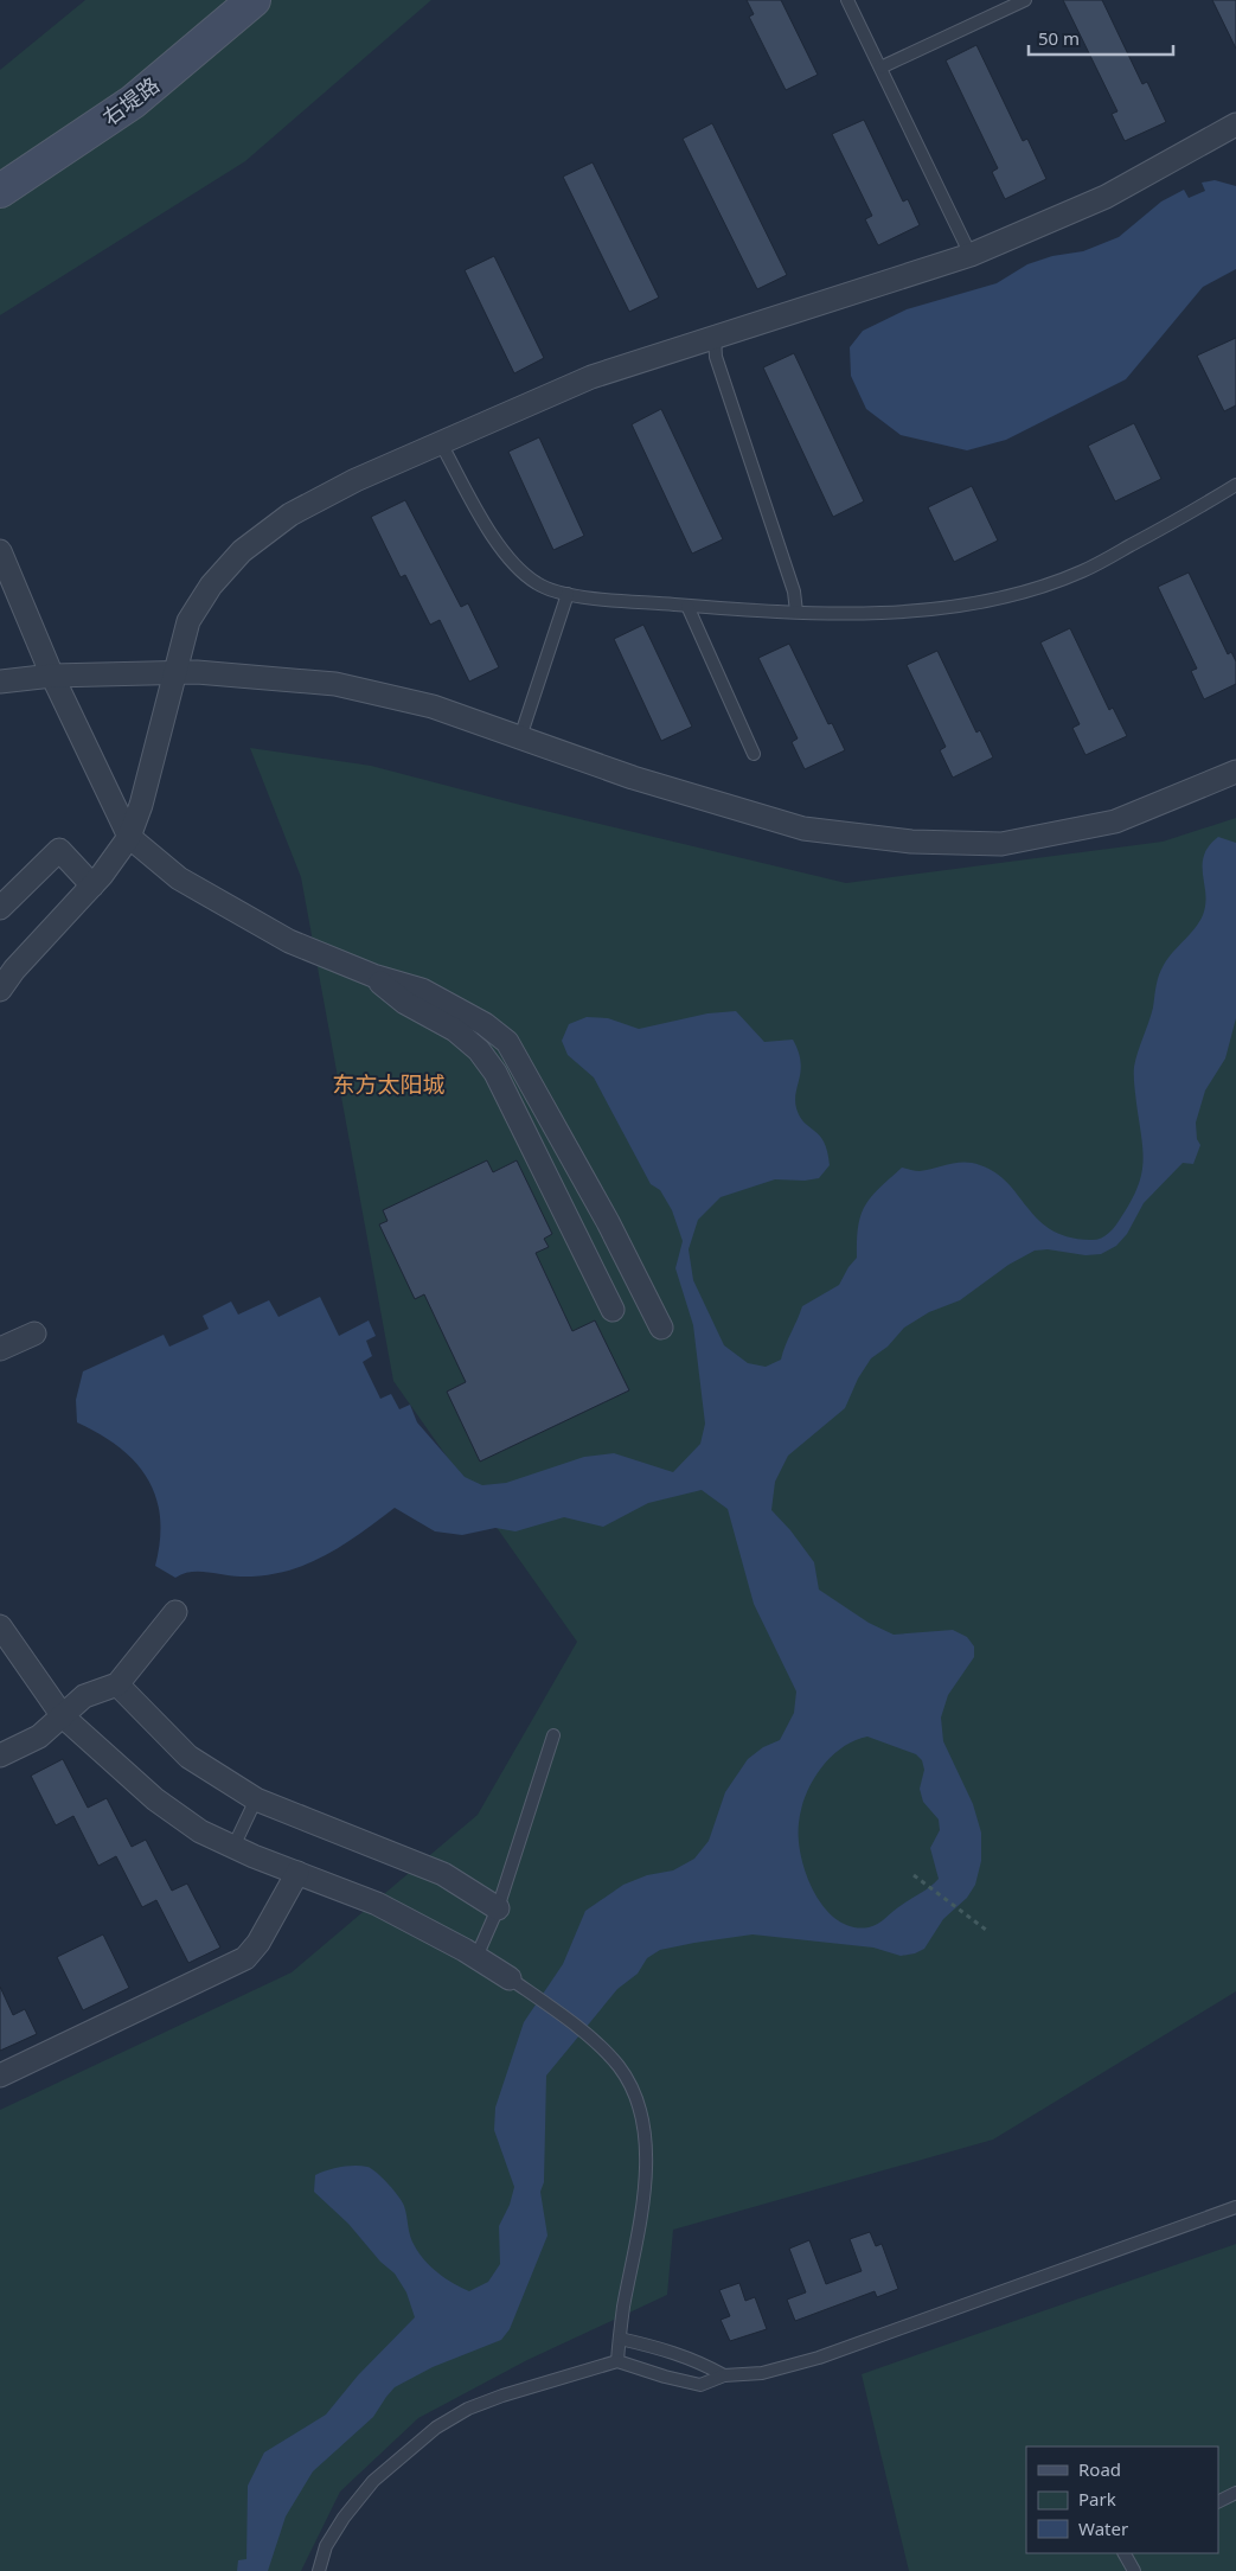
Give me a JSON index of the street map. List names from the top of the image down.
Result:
{
  "streets": {
    "main road": ["右堤路"]
  },
  "districts": ["东方太阳城"],
  "legend": ["Road", "Park", "Water"],
  "scale_bar": "50 m"
}
